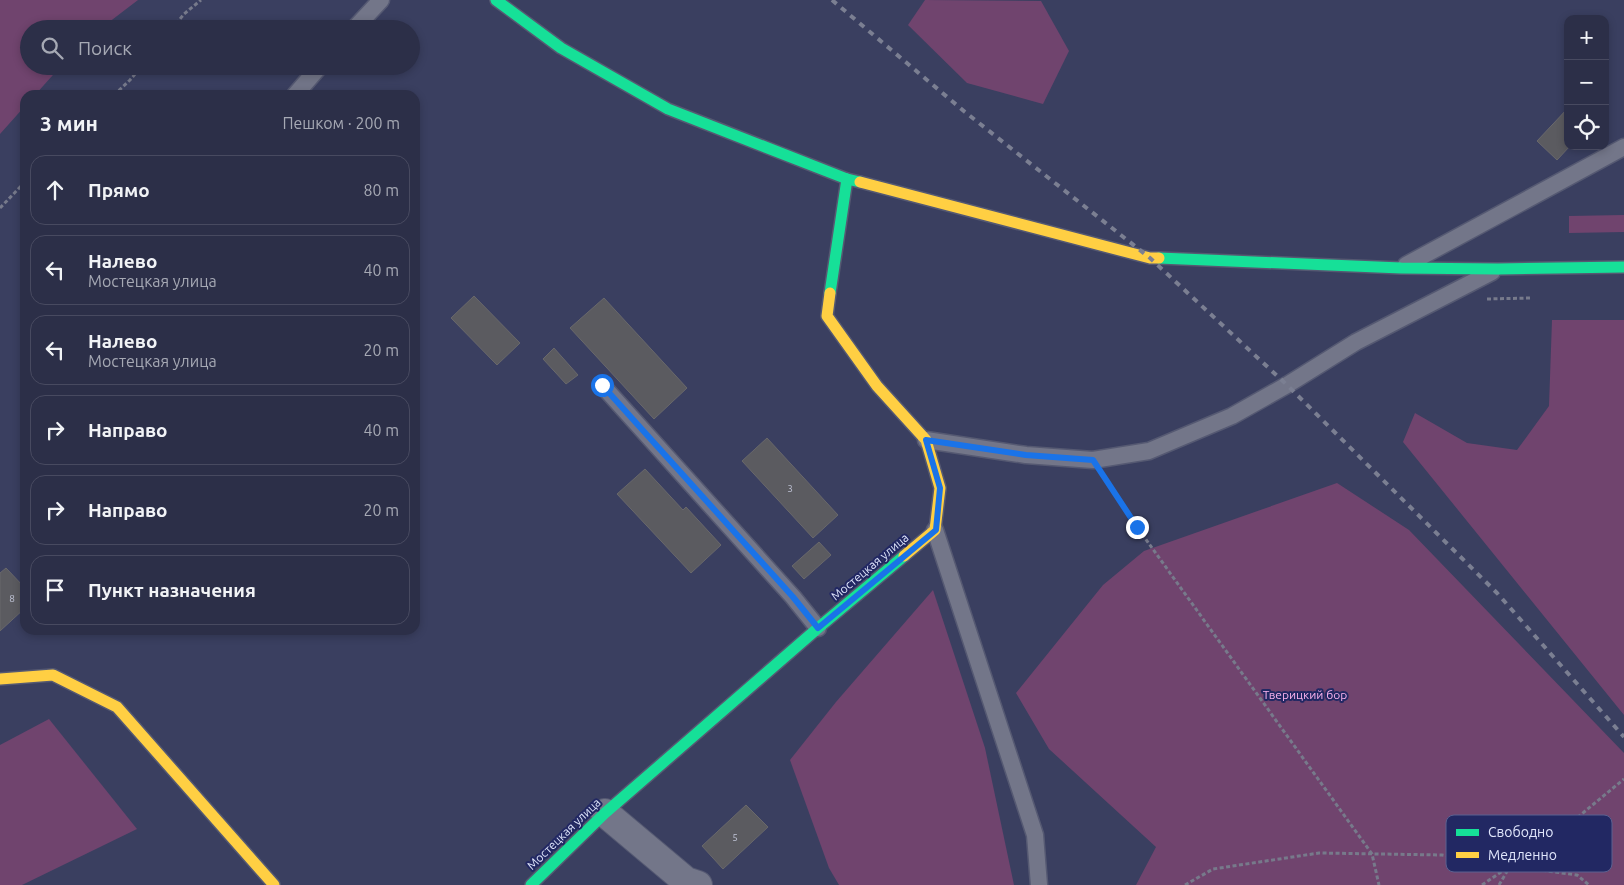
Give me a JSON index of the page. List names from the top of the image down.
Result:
{
  "streets": {
    "street": ["Мостецкая улица"]
  },
  "parks": ["Тверицкий бор"],
  "house_numbers": ["3", "8", "5"],
  "legend": ["Свободно", "Медленно"],
  "page": {
    "map_buttons": ["+", "−"],
    "search": "Поиск",
    "heading": ["3 мин", "Пешком · 200 m"],
    "list": [
      ["Прямо", "80 m"],
      ["Налево", "Мостецкая улица", "40 m"],
      ["Налево", "Мостецкая улица", "20 m"],
      ["Направо", "40 m"],
      ["Направо", "20 m"],
      "Пункт назначения"
    ]
  }
}
